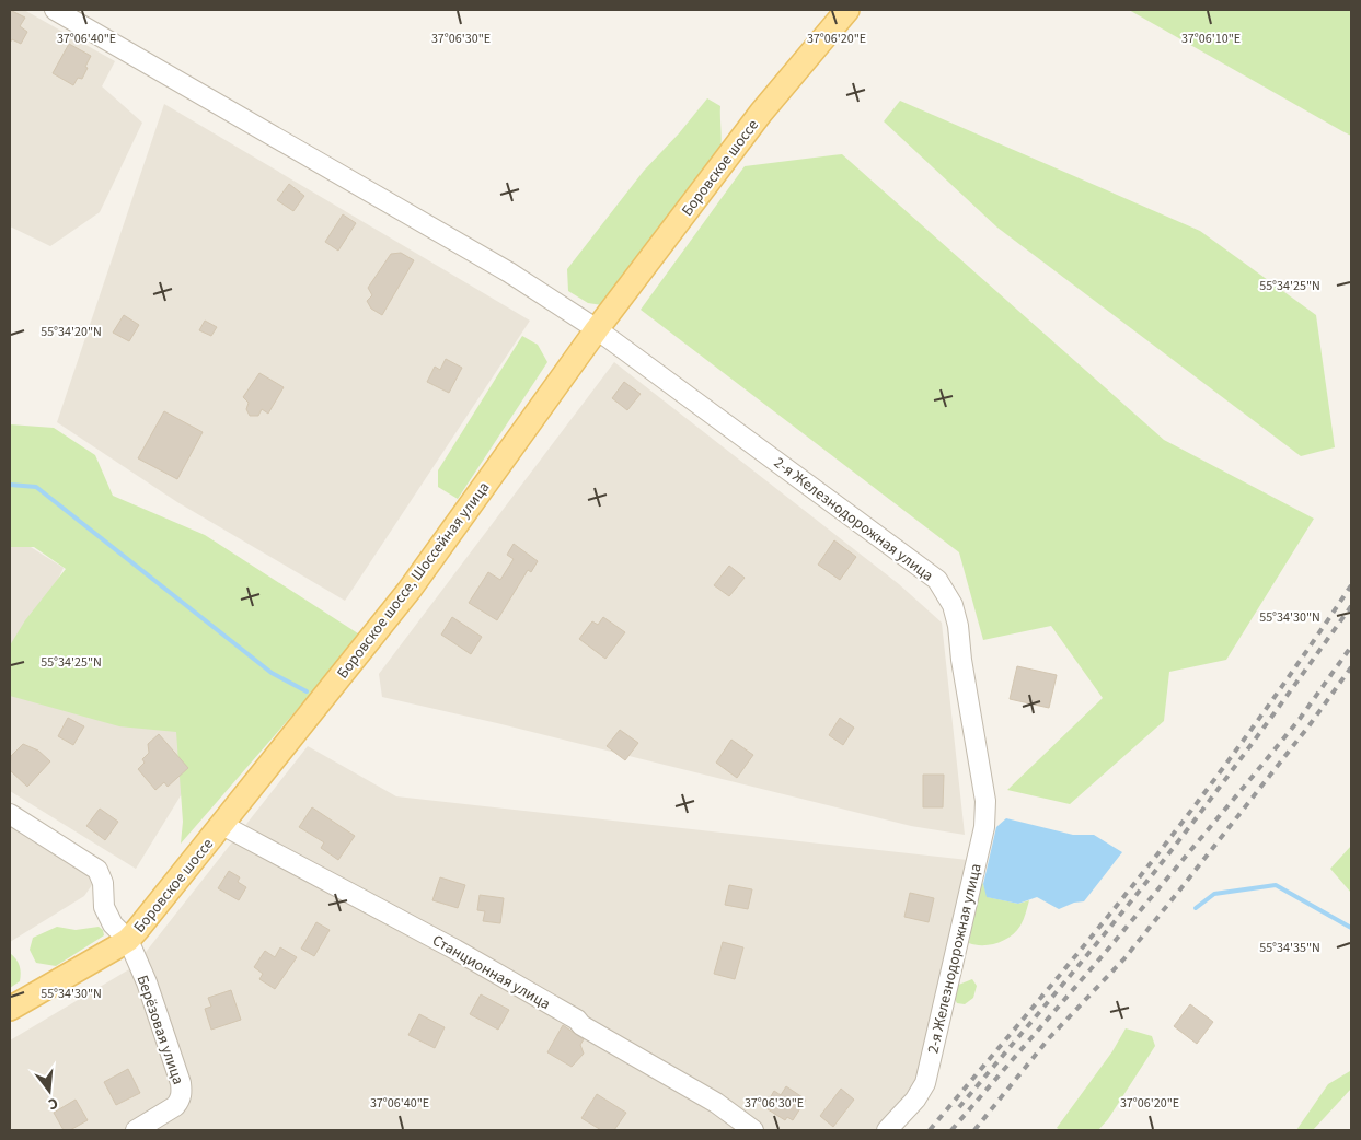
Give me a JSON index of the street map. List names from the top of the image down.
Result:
{
  "streets": {
    "main road": ["Боровское шоссе", "Боровское шоссе, Шоссейная улица"],
    "street": ["2-я Железнодорожная улица", "Станционная улица", "Берёзовая улица"]
  },
  "crossings": [
    ["Боровское шоссе", "2-я Железнодорожная улица"],
    ["Боровское шоссе", "Боровское шоссе, Шоссейная улица"],
    ["Боровское шоссе", "Станционная улица"],
    ["Боровское шоссе", "Берёзовая улица"],
    ["2-я Железнодорожная улица", "Боровское шоссе, Шоссейная улица"],
    ["Боровское шоссе, Шоссейная улица", "Станционная улица"]
  ],
  "north": "bottom",
  "coordinates": [
    "37°06'40\"E",
    "37°06'30\"E",
    "37°06'20\"E",
    "37°06'10\"E",
    "55°34'25\"N",
    "55°34'20\"N",
    "55°34'30\"N",
    "55°34'35\"N"
  ]
}
